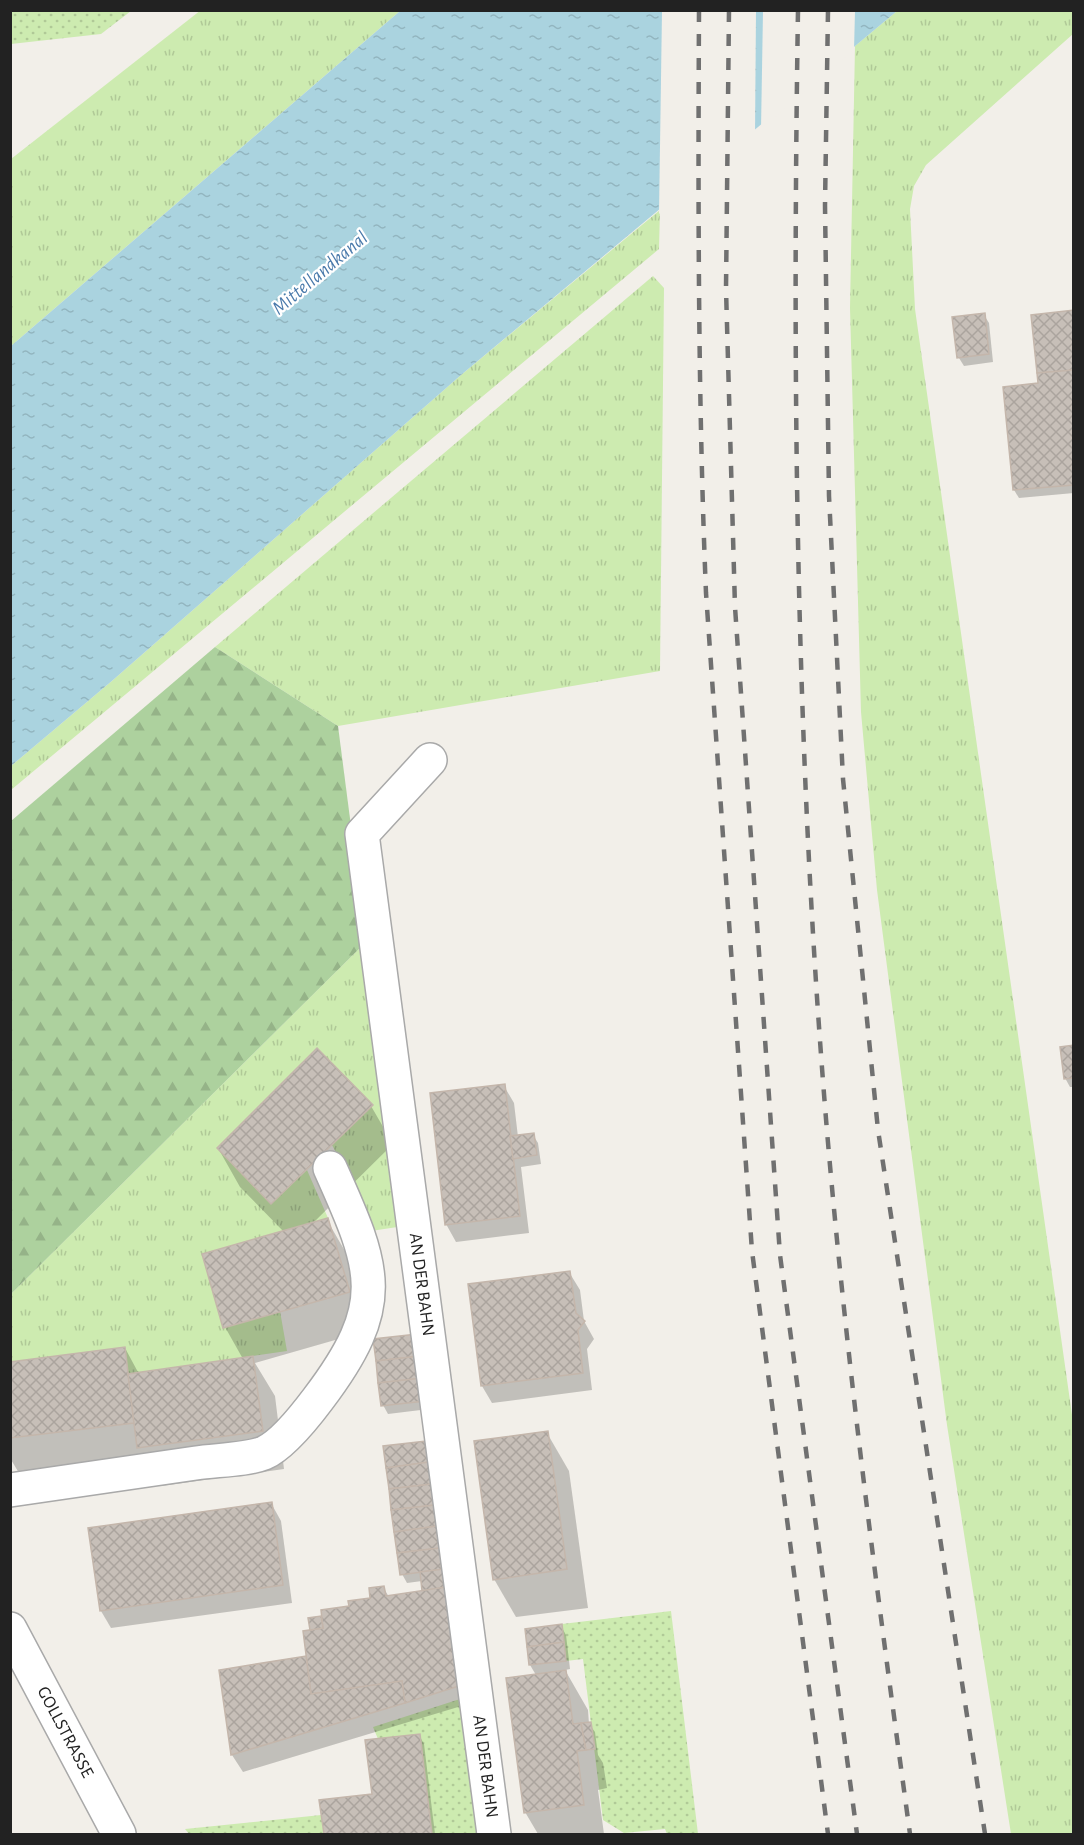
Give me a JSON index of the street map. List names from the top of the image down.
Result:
{
  "streets": {
    "street": ["AN DER BAHN", "GOLLSTRASSE"]
  },
  "water": ["Mittellandkanal"]
}
